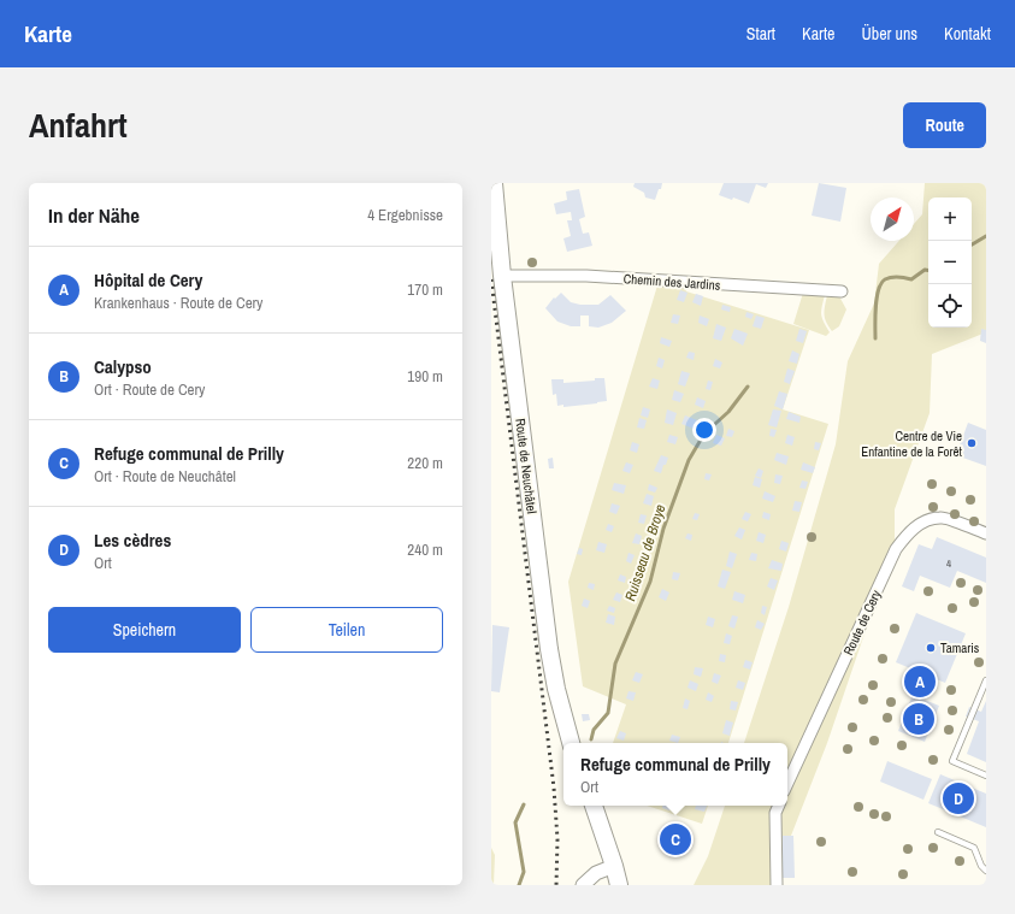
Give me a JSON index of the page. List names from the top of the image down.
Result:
{
  "streets": {
    "main road": ["Route de Neuchâtel"],
    "street": ["Chemin des Jardins", "Route de Cery"]
  },
  "crossings": [
    ["Chemin des Jardins", "Route de Neuchâtel"]
  ],
  "water": ["Ruisseau de Broye"],
  "places": ["Centre de Vie Enfantine de la Forêt", "Tamaris"],
  "house_numbers": ["4"],
  "north": "top right",
  "page": {
    "header": "Karte",
    "nav": [
      "Start",
      "Karte",
      "Über uns",
      "Kontakt"
    ],
    "title": "Anfahrt",
    "buttons": [
      "Route",
      ["Speichern", "Teilen"]
    ],
    "heading": ["In der Nähe", "4 Ergebnisse"],
    "map_buttons": ["+", "−"],
    "list": [
      {
        "mark": "A",
        "name": "Hôpital de Cery",
        "note": "Krankenhaus · Route de Cery",
        "value": "170 m"
      },
      {
        "mark": "B",
        "name": "Calypso",
        "note": "Ort · Route de Cery",
        "value": "190 m"
      },
      {
        "mark": "C",
        "name": "Refuge communal de Prilly",
        "note": "Ort · Route de Neuchâtel",
        "value": "220 m"
      },
      {
        "mark": "D",
        "name": "Les cèdres",
        "note": "Ort",
        "value": "240 m"
      }
    ],
    "pins": [
      "A",
      "B",
      "D",
      "C"
    ],
    "popup": ["Refuge communal de Prilly", "Ort"]
  }
}
